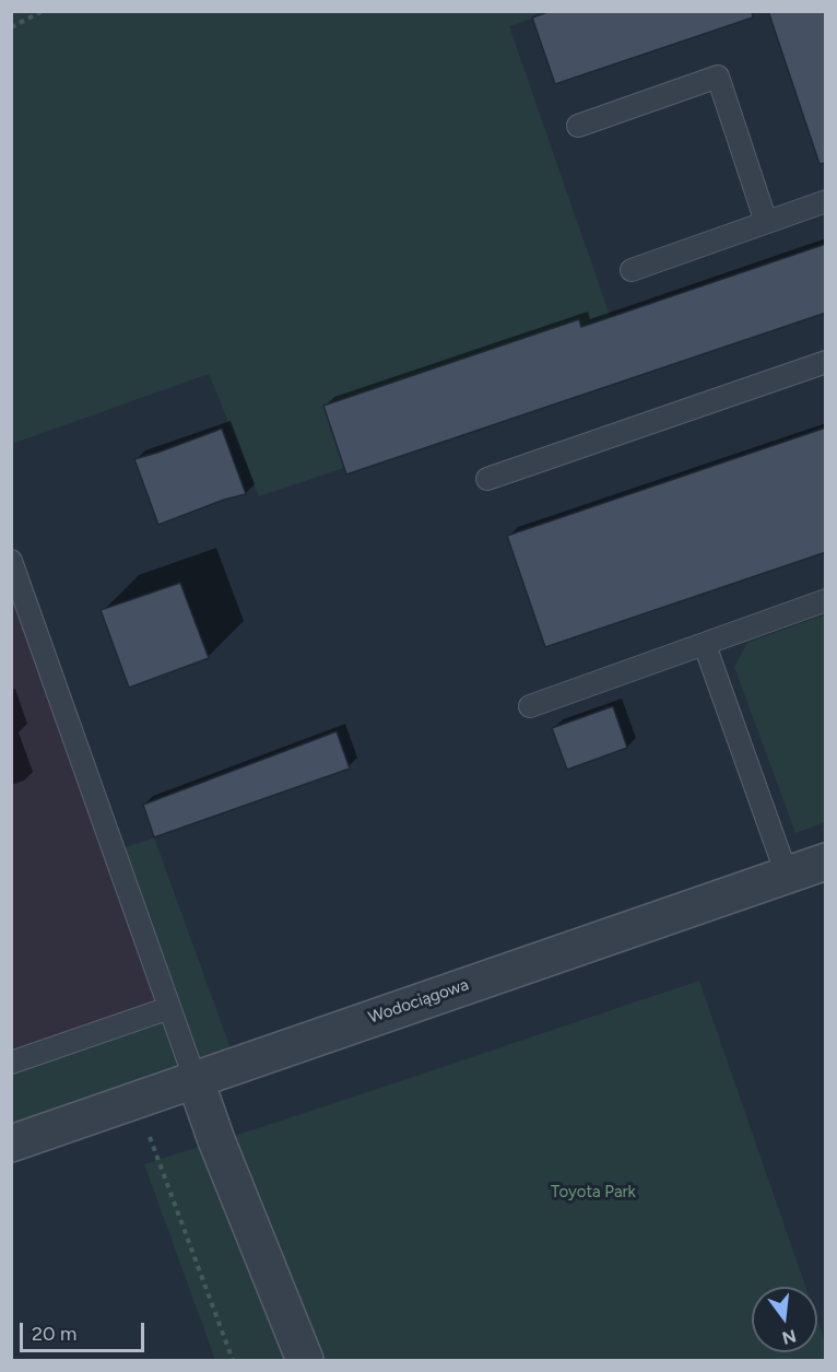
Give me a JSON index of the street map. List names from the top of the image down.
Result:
{
  "streets": {
    "street": ["Wodociągowa"]
  },
  "parks": ["Toyota Park"],
  "scale_bar": "20 m",
  "north": "bottom"
}
